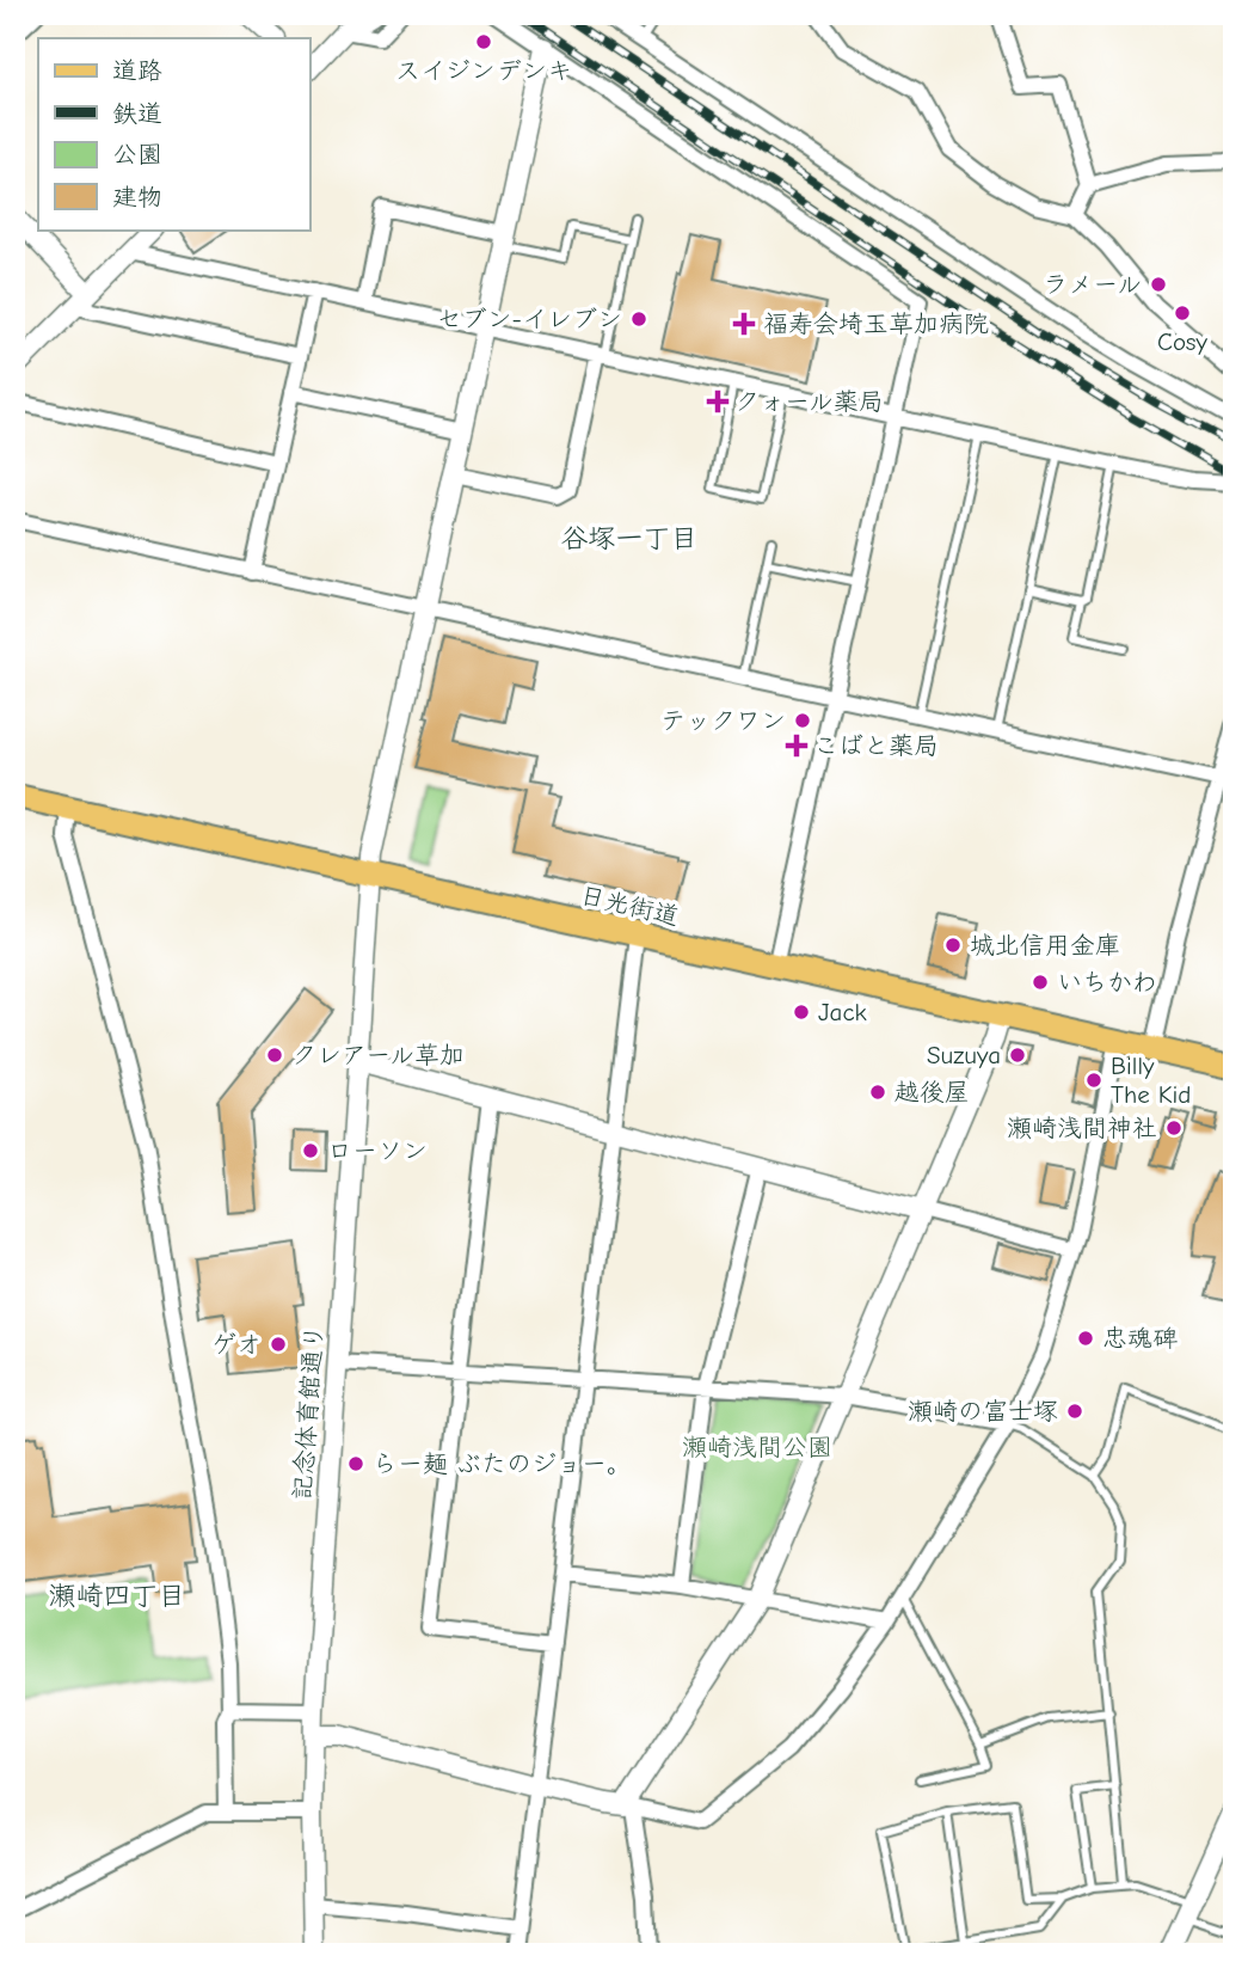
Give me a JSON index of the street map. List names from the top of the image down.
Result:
{
  "streets": {
    "main road": ["日光街道"],
    "street": ["記念体育館通り"]
  },
  "crossings": [
    ["日光街道", "記念体育館通り"]
  ],
  "districts": ["谷塚一丁目", "瀬崎四丁目"],
  "parks": ["瀬崎浅間公園"],
  "places": {
    "other": [
      "スイジンデンキ",
      "ラメール",
      "Cosy",
      "セブン-イレブン",
      "テックワン",
      "城北信用金庫",
      "いちかわ",
      "Jack",
      "クレアール草加",
      "Suzuya",
      "Billy The Kid",
      "越後屋",
      "瀬崎浅間神社",
      "ローソン",
      "忠魂碑",
      "ゲオ",
      "瀬崎の富士塚",
      "らー麺 ぶたのジョー。"
    ],
    "health": ["福寿会埼玉草加病院", "クォール薬局", "こばと薬局"]
  },
  "legend": [
    "道路",
    "鉄道",
    "公園",
    "建物"
  ]
}
